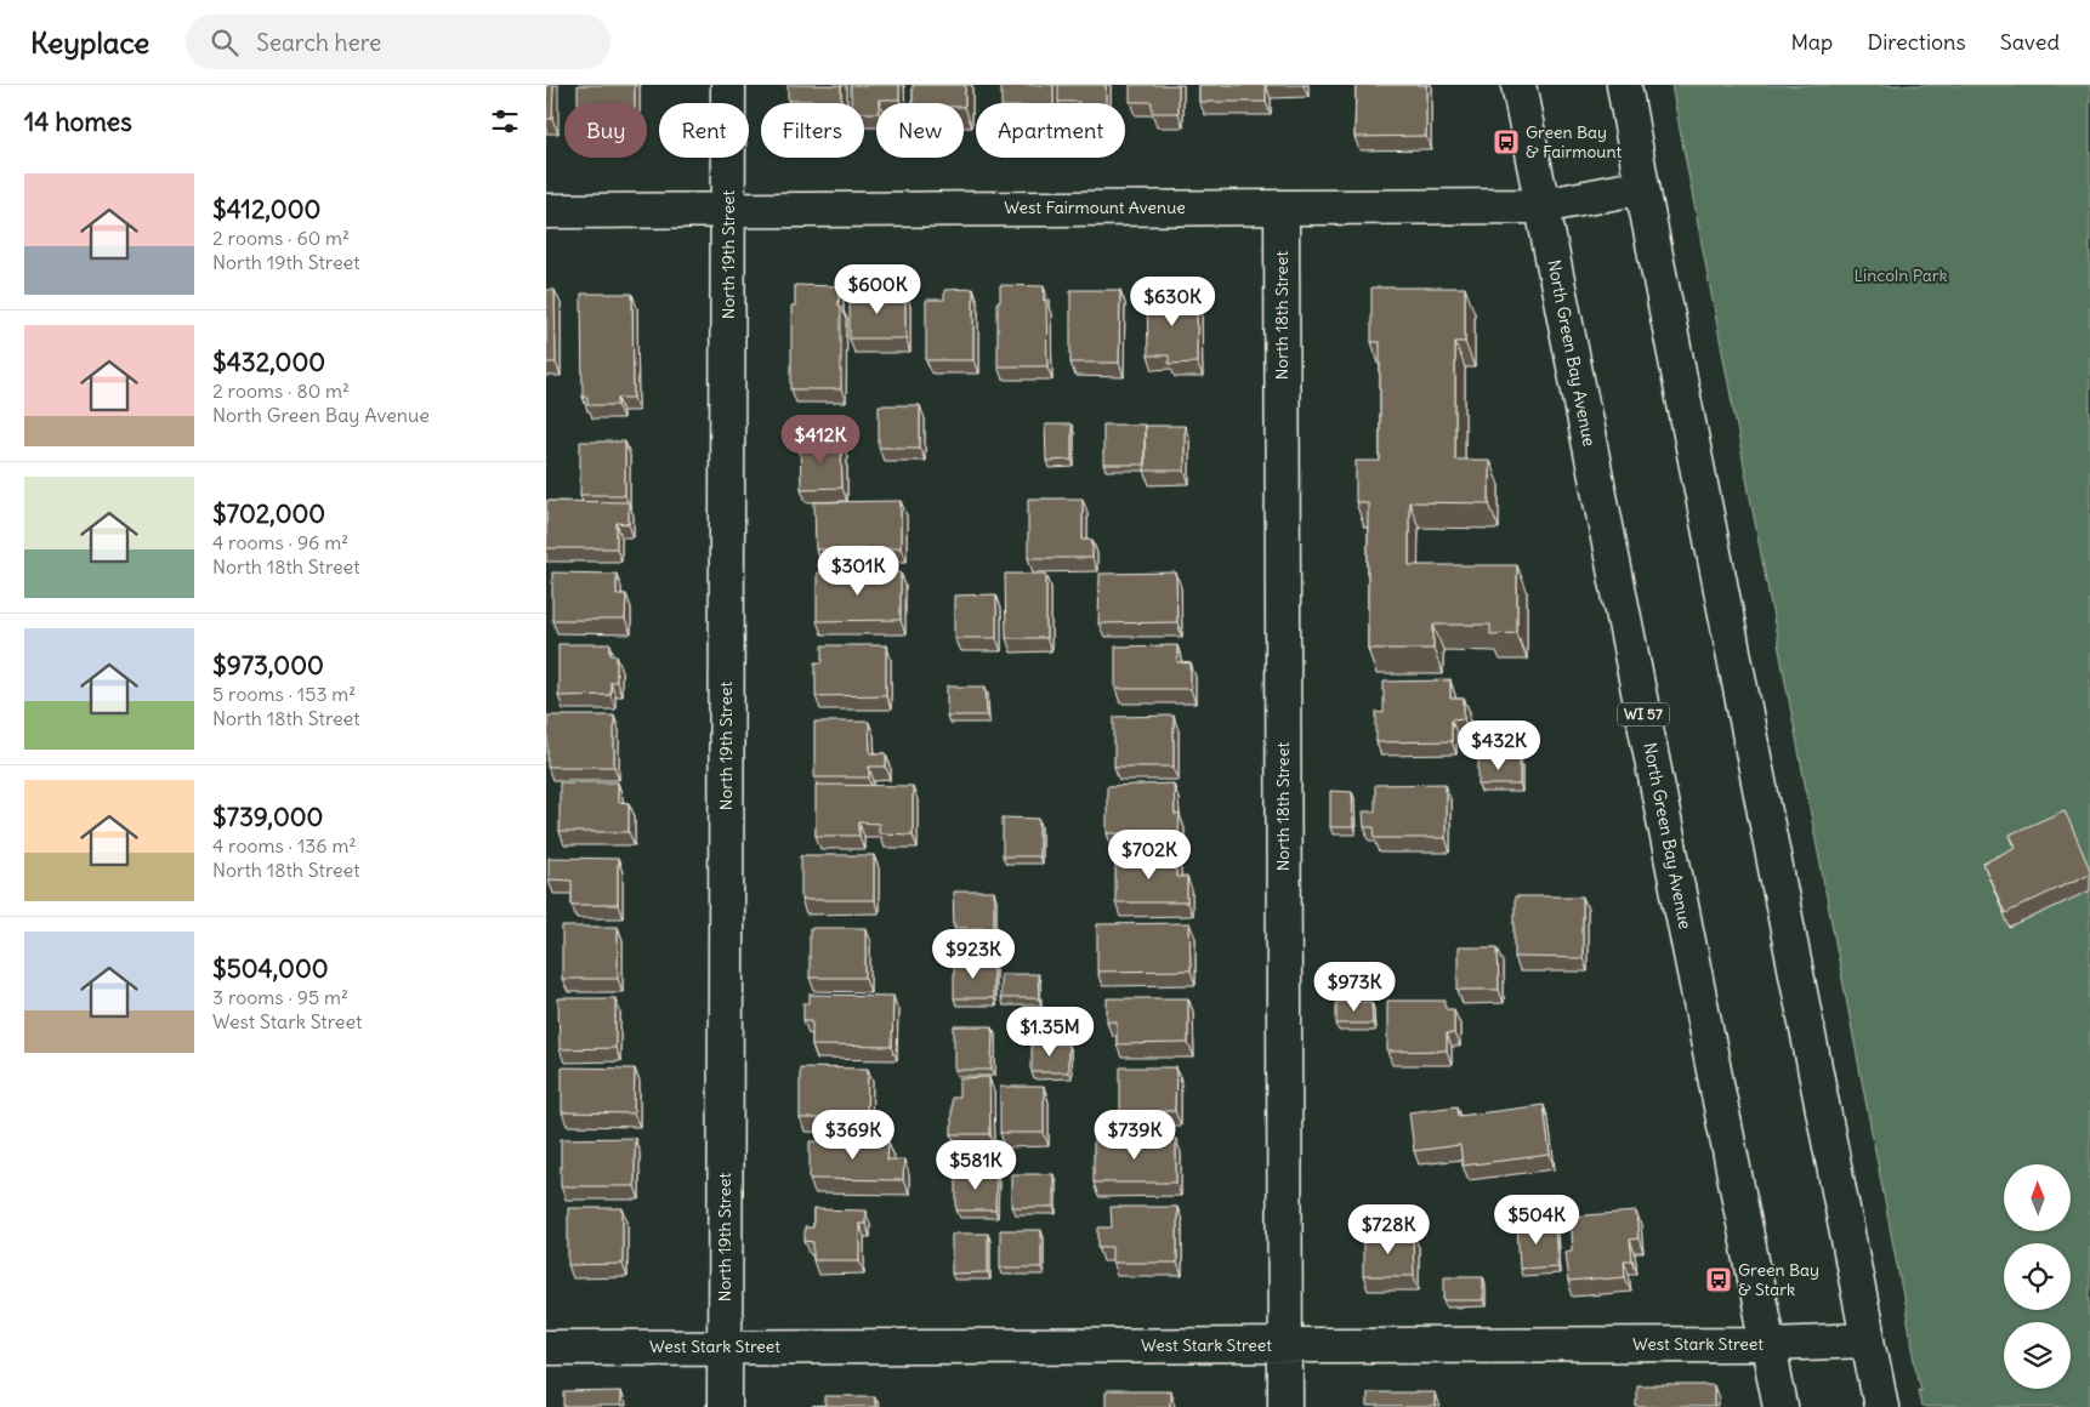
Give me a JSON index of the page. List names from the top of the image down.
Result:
{
  "streets": {
    "street": [
      "West Fairmount Avenue",
      "North 19th Street",
      "North 18th Street",
      "North Green Bay Avenue",
      "WI 57",
      "West Stark Street"
    ]
  },
  "crossings": [
    ["West Fairmount Avenue", "North 19th Street"],
    ["West Fairmount Avenue", "North 18th Street"],
    ["West Fairmount Avenue", "North Green Bay Avenue"],
    ["North 19th Street", "West Stark Street"],
    ["North 18th Street", "West Stark Street"],
    ["North Green Bay Avenue", "West Stark Street"]
  ],
  "parks": ["Lincoln Park"],
  "places": {
    "bus stop": ["Green Bay & Fairmount", "Green Bay & Stark"]
  },
  "north": "top",
  "page": {
    "header": "Keyplace",
    "search": "Search here",
    "nav": ["Map", "Directions", "Saved"],
    "heading": "14 homes",
    "chip": [
      "Buy",
      "Rent",
      "Filters",
      "New",
      "Apartment"
    ],
    "list": [
      {
        "name": "$412,000",
        "note": "2 rooms · 60 m² · North 19th Street"
      },
      {
        "name": "$432,000",
        "note": "2 rooms · 80 m² · North Green Bay Avenue"
      },
      {
        "name": "$702,000",
        "note": "4 rooms · 96 m² · North 18th Street"
      },
      {
        "name": "$973,000",
        "note": "5 rooms · 153 m² · North 18th Street"
      },
      {
        "name": "$739,000",
        "note": "4 rooms · 136 m² · North 18th Street"
      },
      {
        "name": "$504,000",
        "note": "3 rooms · 95 m² · West Stark Street"
      }
    ],
    "price": [
      "$600K",
      "$630K",
      "$412K",
      "$301K",
      "$432K",
      "$702K",
      "$923K",
      "$973K",
      "$1.35M",
      "$369K",
      "$739K",
      "$581K",
      "$504K",
      "$728K"
    ]
  }
}
